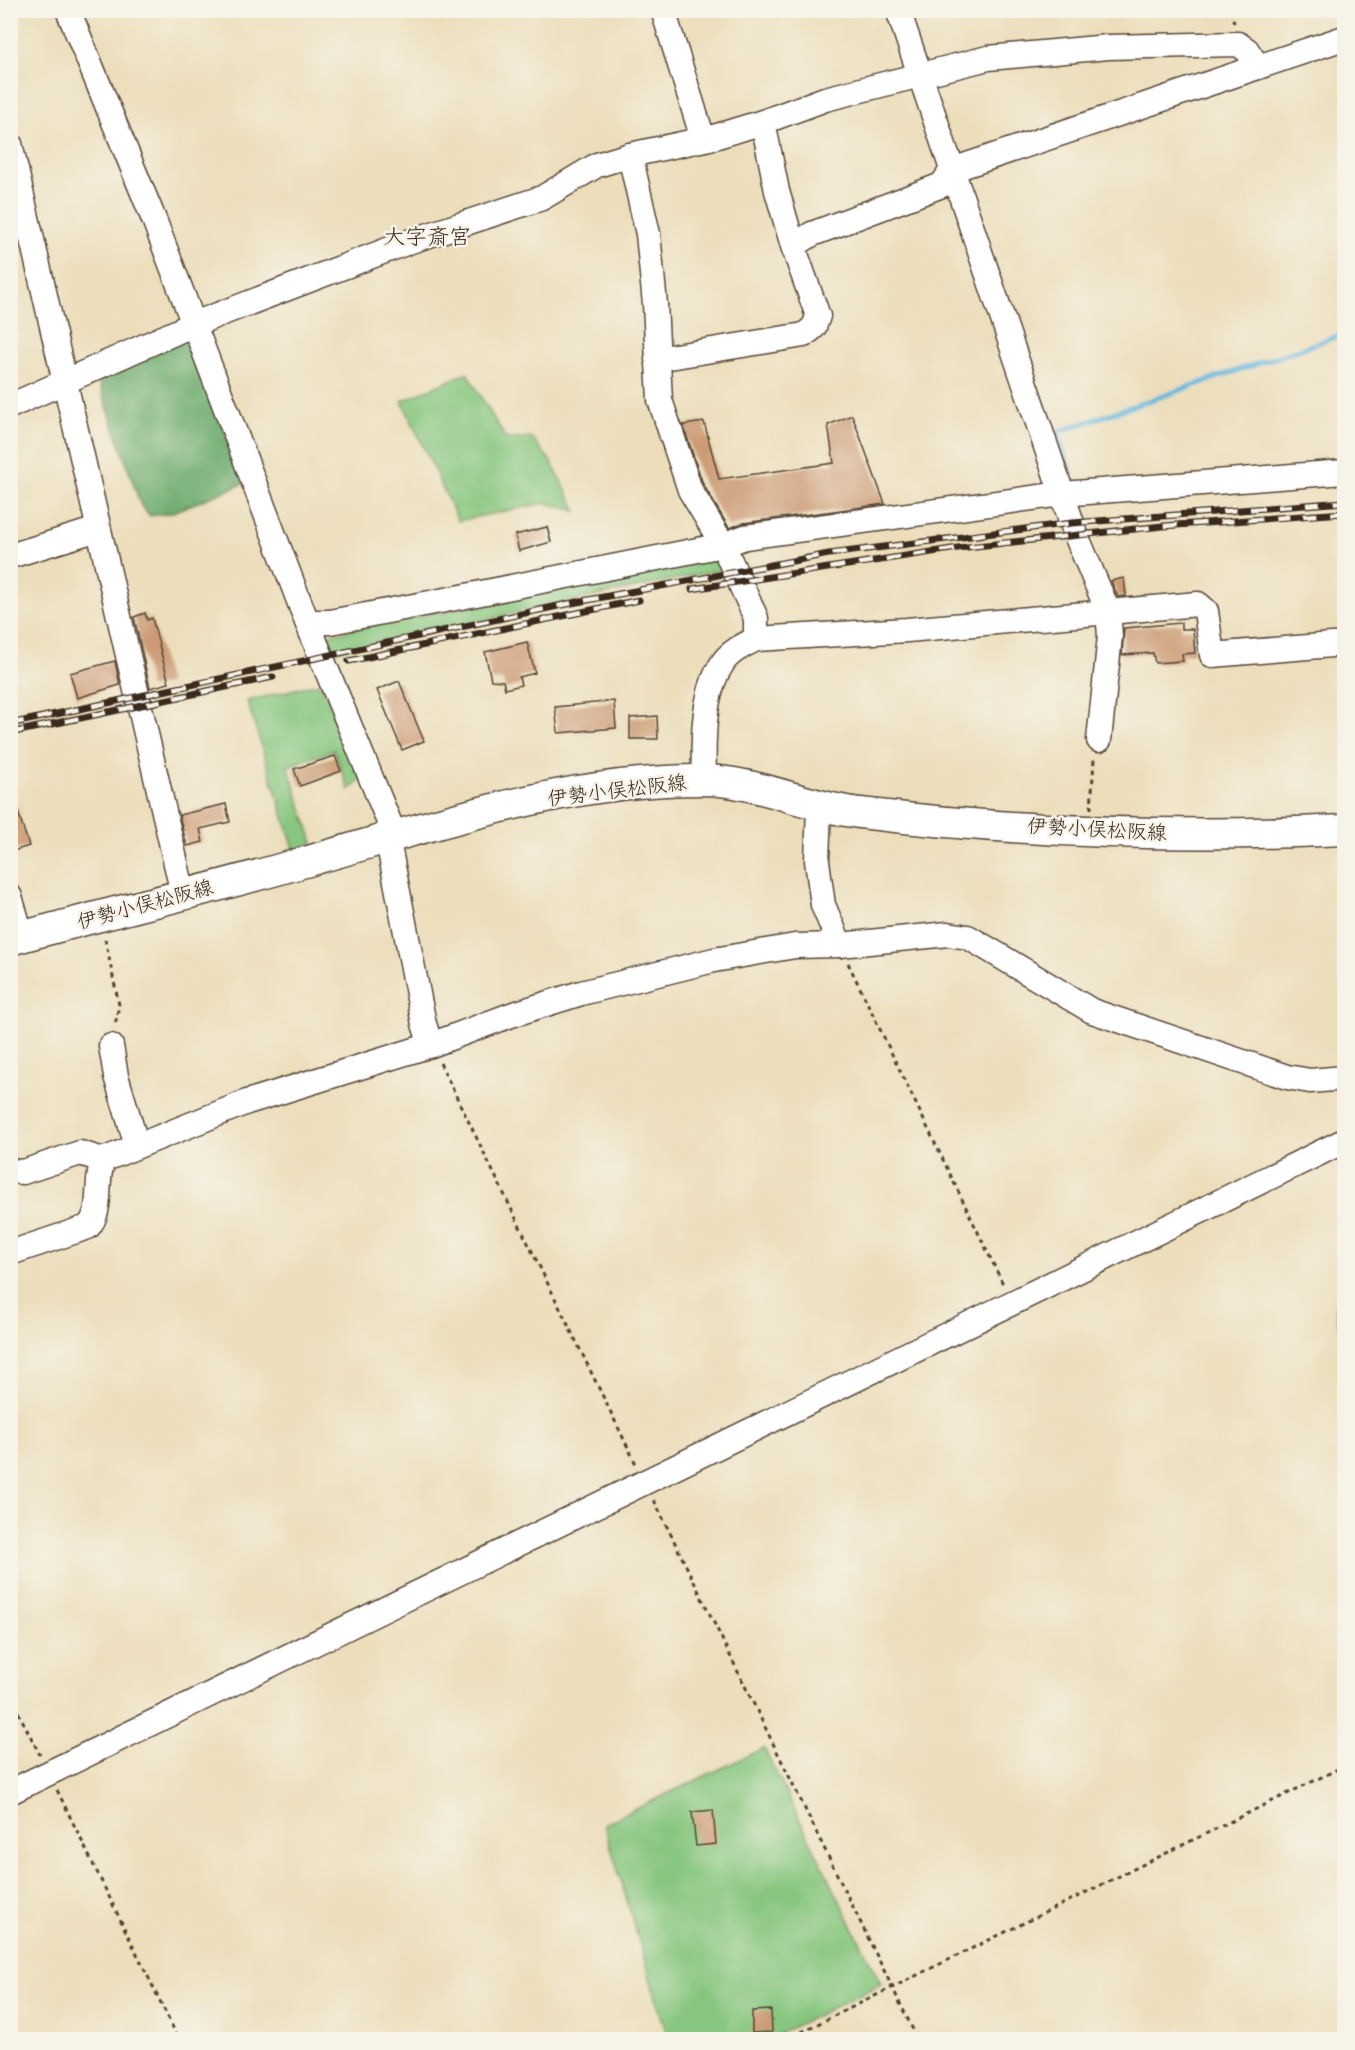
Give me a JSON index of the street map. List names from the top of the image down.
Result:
{
  "streets": {
    "main road": ["伊勢小俣松阪線"]
  },
  "districts": ["大字斎宮"]
}
